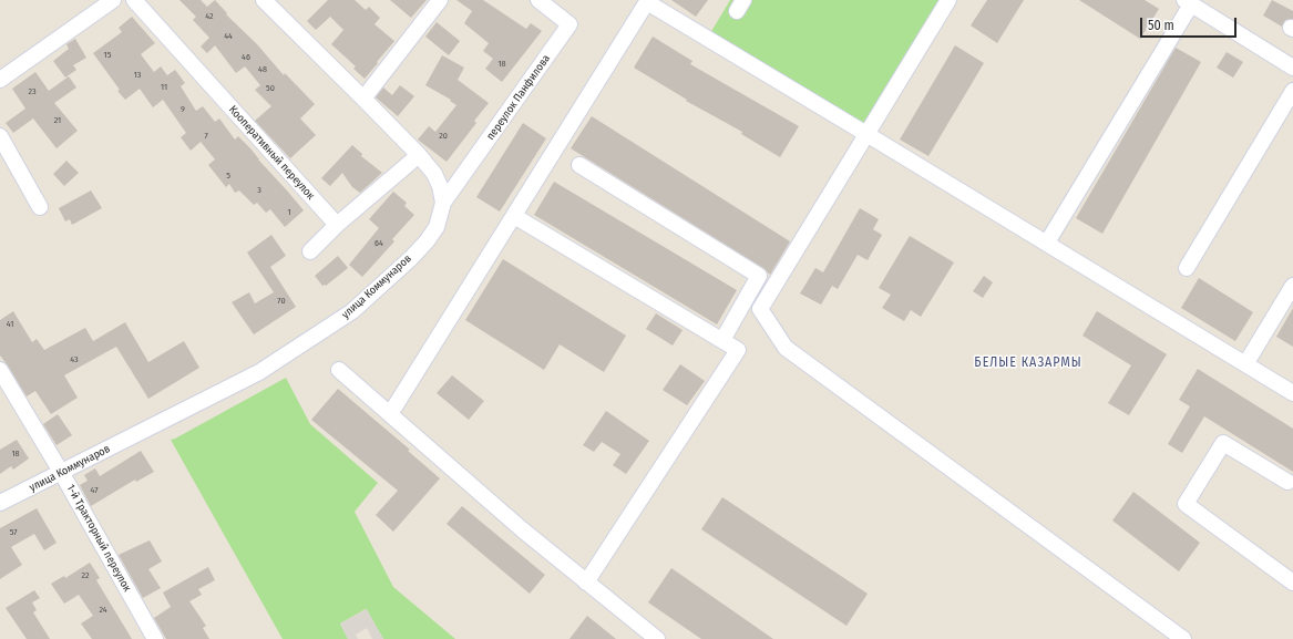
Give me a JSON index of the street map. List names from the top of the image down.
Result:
{
  "streets": {
    "street": [
      "переулок Панфилова",
      "Кооперативный переулок",
      "улица Коммунаров",
      "1-й Тракторный переулок"
    ]
  },
  "crossings": [
    ["переулок Панфилова", "улица Коммунаров"],
    ["улица Коммунаров", "1-й Тракторный переулок"]
  ],
  "districts": ["БЕЛЫЕ КАЗАРМЫ"],
  "house_numbers": [
    "42",
    "44",
    "15",
    "46",
    "18",
    "48",
    "13",
    "11",
    "50",
    "23",
    "9",
    "21",
    "7",
    "20",
    "5",
    "3",
    "1",
    "64",
    "70",
    "41",
    "43",
    "18",
    "47",
    "57",
    "22",
    "24"
  ],
  "scale_bar": "50 m"
}
